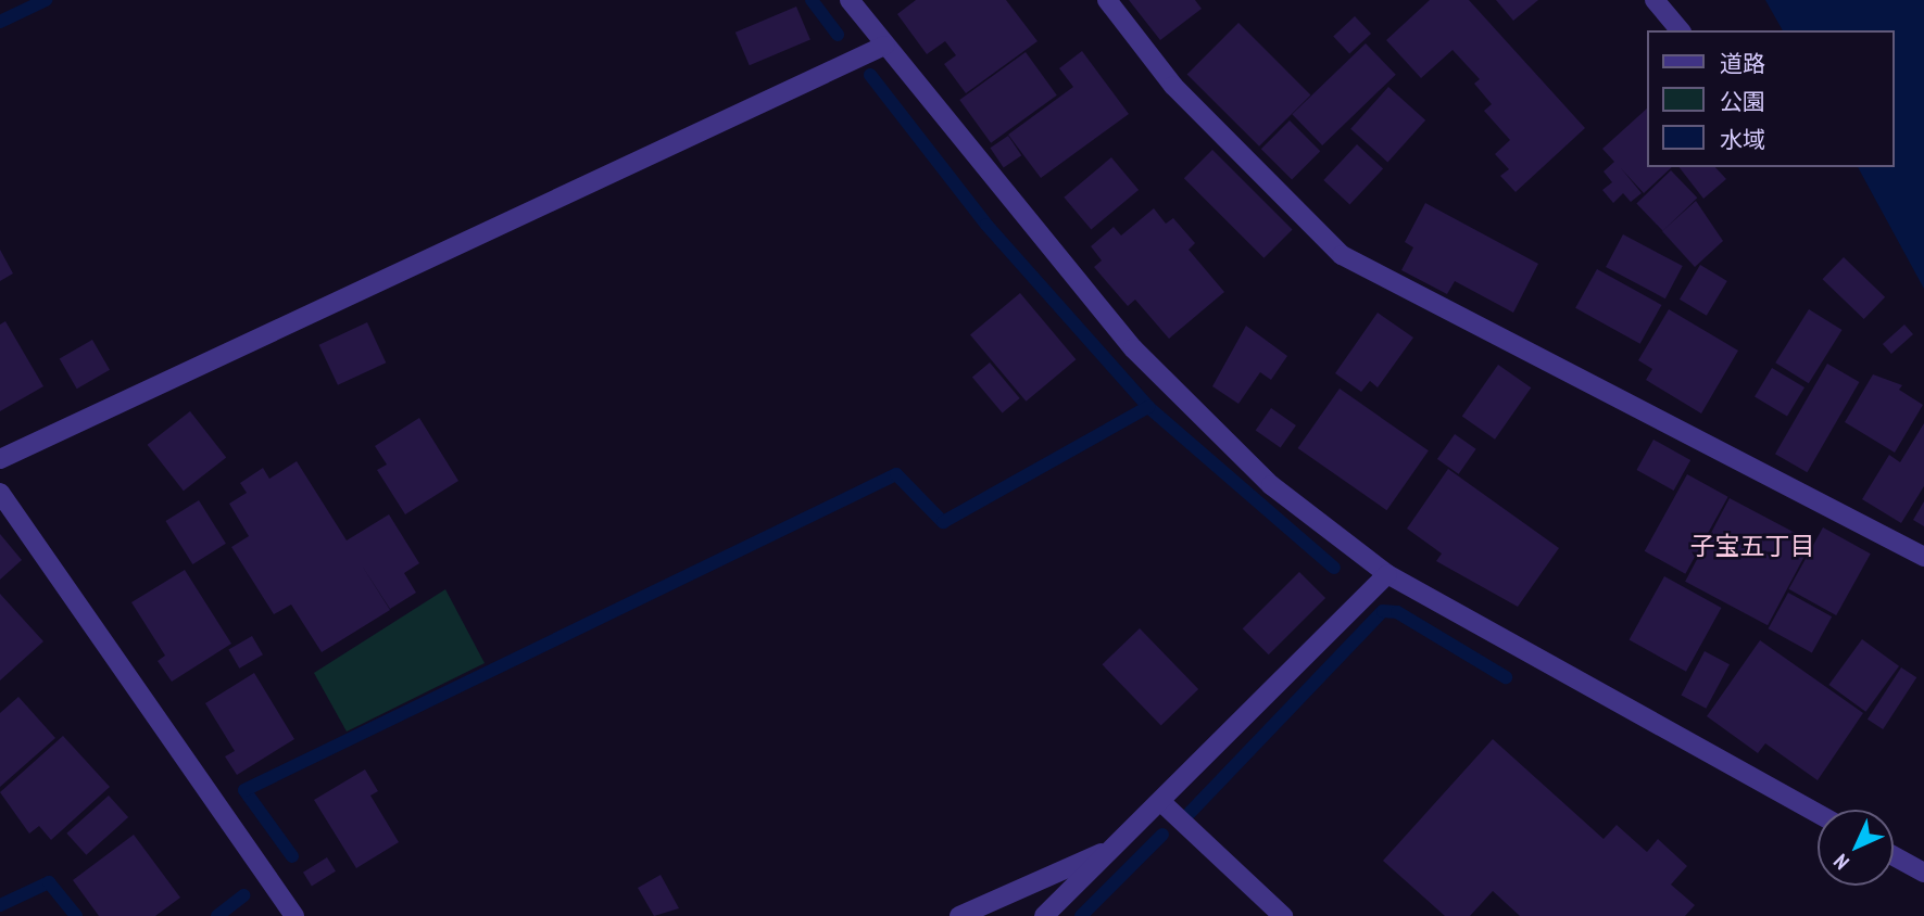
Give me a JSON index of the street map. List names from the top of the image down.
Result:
{
  "districts": ["子宝五丁目"],
  "legend": ["道路", "公園", "水域"],
  "north": "bottom left"
}
